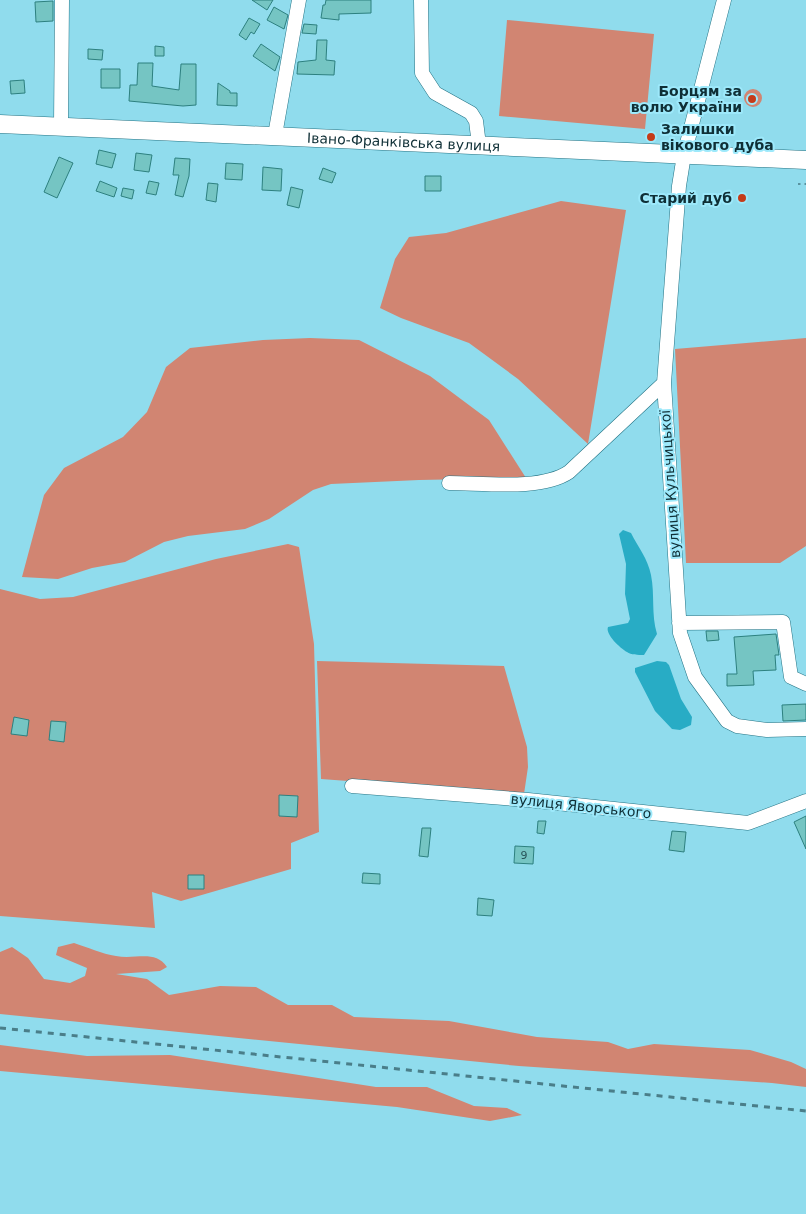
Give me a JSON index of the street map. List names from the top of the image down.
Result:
{
  "streets": {
    "main road": ["Івано-Франківська вулиця"],
    "street": ["вулиця Кульчицької", "вулиця Яворського"]
  },
  "crossings": [
    ["Івано-Франківська вулиця", "вулиця Кульчицької"]
  ],
  "places": ["Борцям за волю України", "Залишки вікового дуба", "Старий дуб"],
  "house_numbers": ["9"]
}
